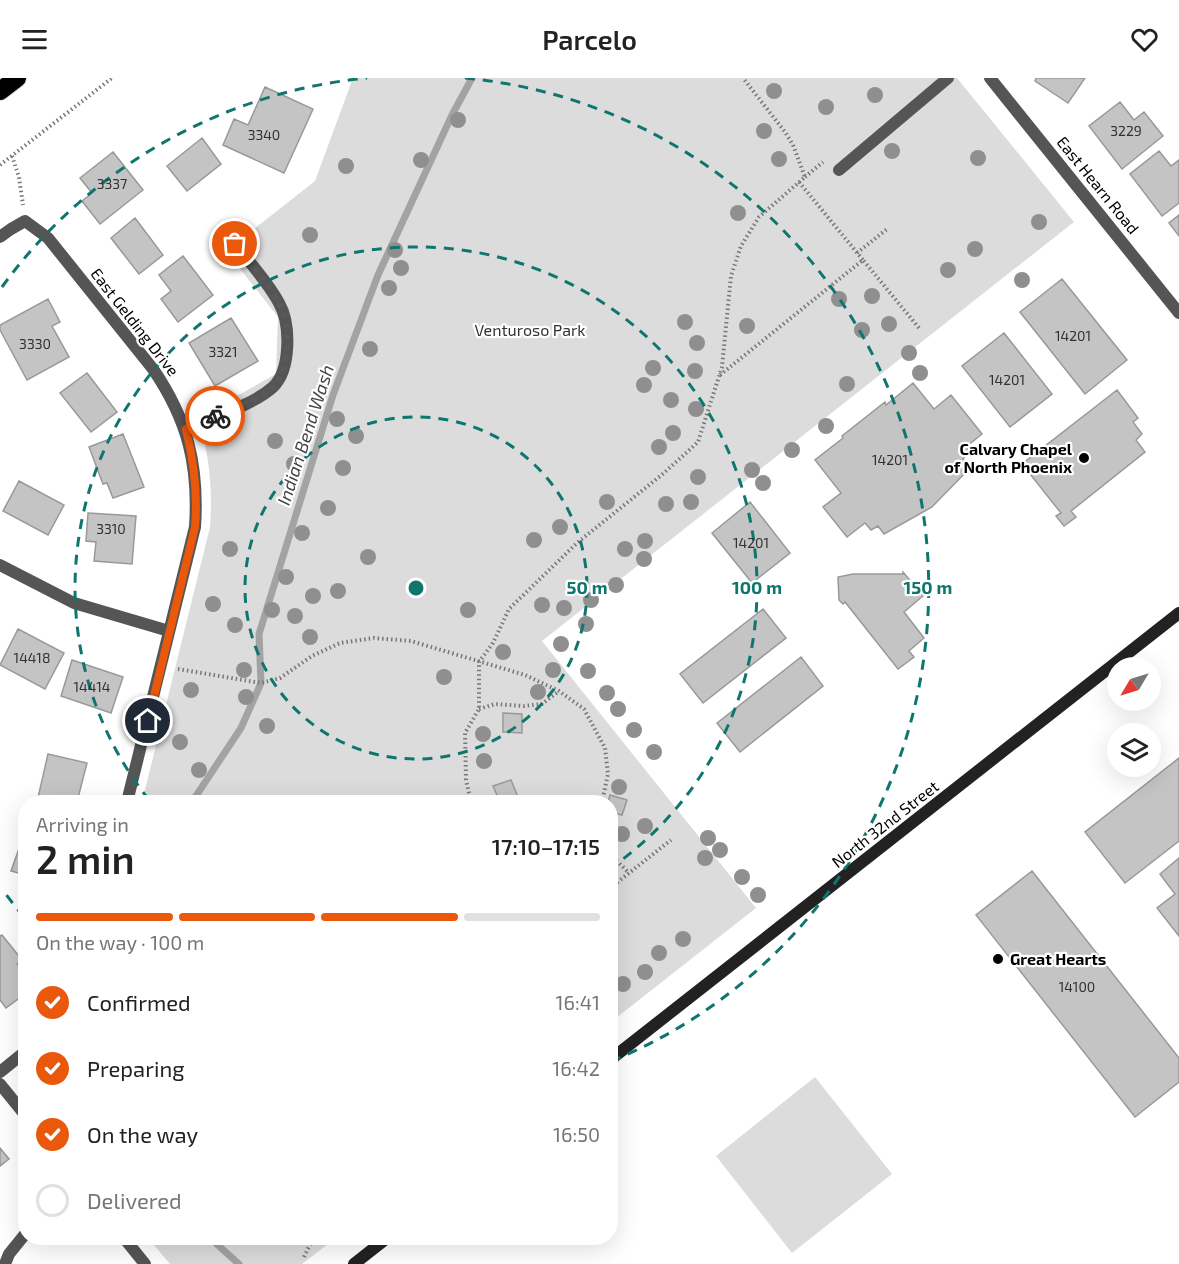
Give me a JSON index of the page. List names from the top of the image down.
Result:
{
  "streets": {
    "main road": ["North 32nd Street"],
    "street": ["East Hearn Road", "East Gelding Drive"]
  },
  "water": ["Indian Bend Wash"],
  "parks": ["Venturoso Park"],
  "places": ["Calvary Chapel of North Phoenix", "Great Hearts"],
  "house_numbers": [
    "3229",
    "3340",
    "3337",
    "14201",
    "3330",
    "3321",
    "14201",
    "14201",
    "3310",
    "14201",
    "14418",
    "14414",
    "14100"
  ],
  "north": "bottom left",
  "page": {
    "header": "Parcelo",
    "heading": ["2 min", "Arriving in", "17:10–17:15"],
    "bar": "On the way · 100 m",
    "list": [
      ["Confirmed", "16:41"],
      ["Preparing", "16:42"],
      ["On the way", "16:50"],
      "Delivered"
    ]
  },
  "rings": ["50 m", "100 m", "150 m"]
}
